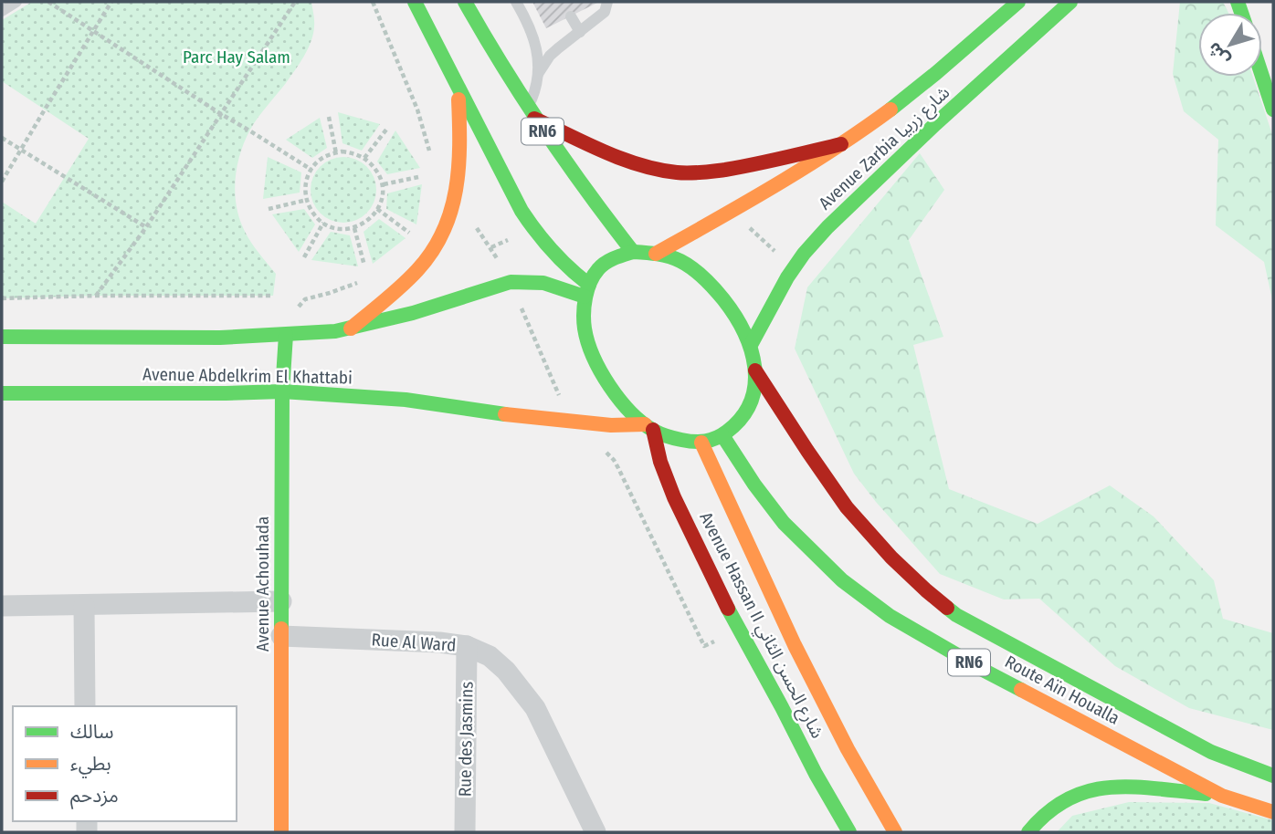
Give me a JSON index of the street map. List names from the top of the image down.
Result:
{
  "streets": {
    "main road": [
      "RN6",
      "Avenue Zarbia شارع زربيا",
      "Avenue Abdelkrim El Khattabi",
      "Avenue Achouhada",
      "Avenue Hassan II شارع الحسن الثاني",
      "Route Aïn Houalla"
    ],
    "street": ["Rue Al Ward", "Rue des Jasmins"]
  },
  "crossings": [
    ["RN6", "Avenue Zarbia شارع زربيا"],
    ["RN6", "Avenue Abdelkrim El Khattabi"],
    ["RN6", "Avenue Hassan II شارع الحسن الثاني"],
    ["RN6", "Route Aïn Houalla"],
    ["Avenue Zarbia شارع زربيا", "Avenue Abdelkrim El Khattabi"],
    ["Avenue Zarbia شارع زربيا", "Avenue Hassan II شارع الحسن الثاني"],
    ["Avenue Zarbia شارع زربيا", "Route Aïn Houalla"],
    ["Avenue Abdelkrim El Khattabi", "Avenue Achouhada"],
    ["Avenue Abdelkrim El Khattabi", "Avenue Hassan II شارع الحسن الثاني"],
    ["Avenue Abdelkrim El Khattabi", "Route Aïn Houalla"],
    ["Avenue Achouhada", "Rue Al Ward"],
    ["Avenue Hassan II شارع الحسن الثاني", "Route Aïn Houalla"],
    ["Rue Al Ward", "Rue des Jasmins"]
  ],
  "parks": ["Parc Hay Salam"],
  "legend": ["سالك", "بطيء", "مزدحم"],
  "north": "bottom left"
}
